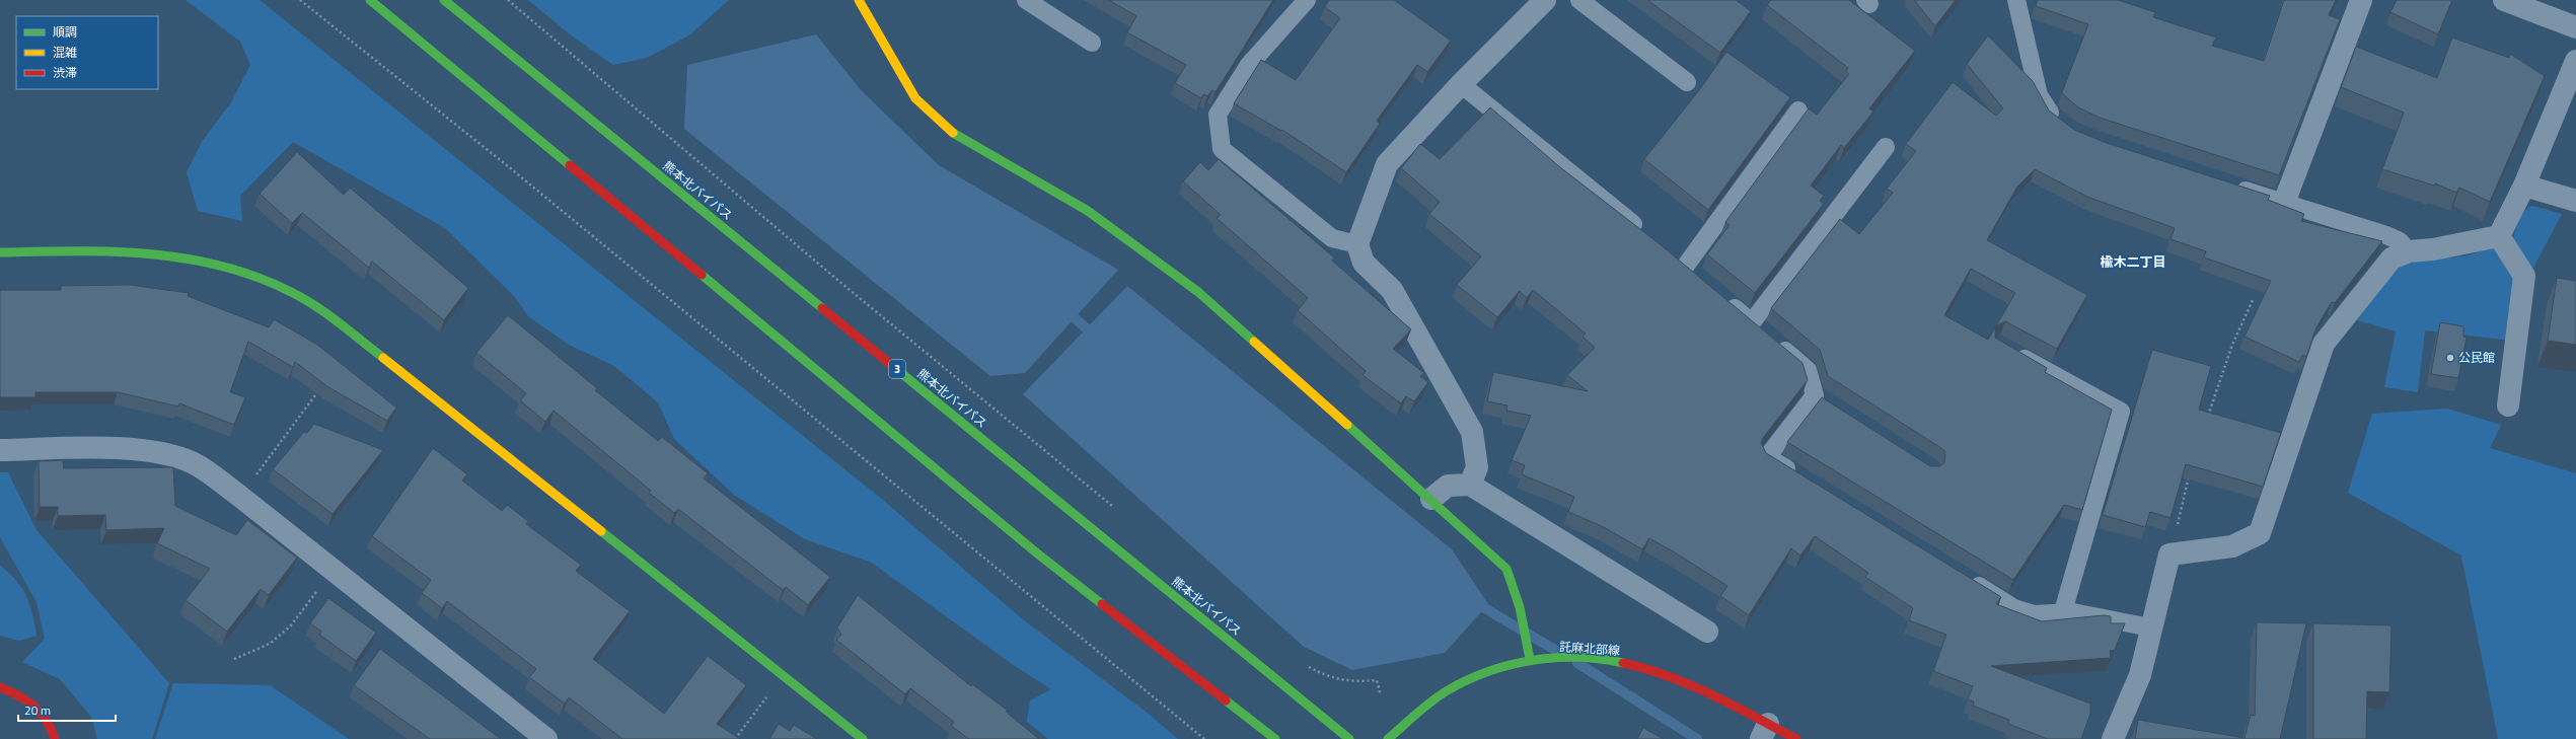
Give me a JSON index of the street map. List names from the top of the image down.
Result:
{
  "streets": {
    "main road": ["熊本北バイパス", "3", "託麻北部線"]
  },
  "districts": ["楡木二丁目"],
  "places": ["公民館"],
  "legend": ["順調", "混雑", "渋滞"],
  "scale_bar": "20 m"
}
